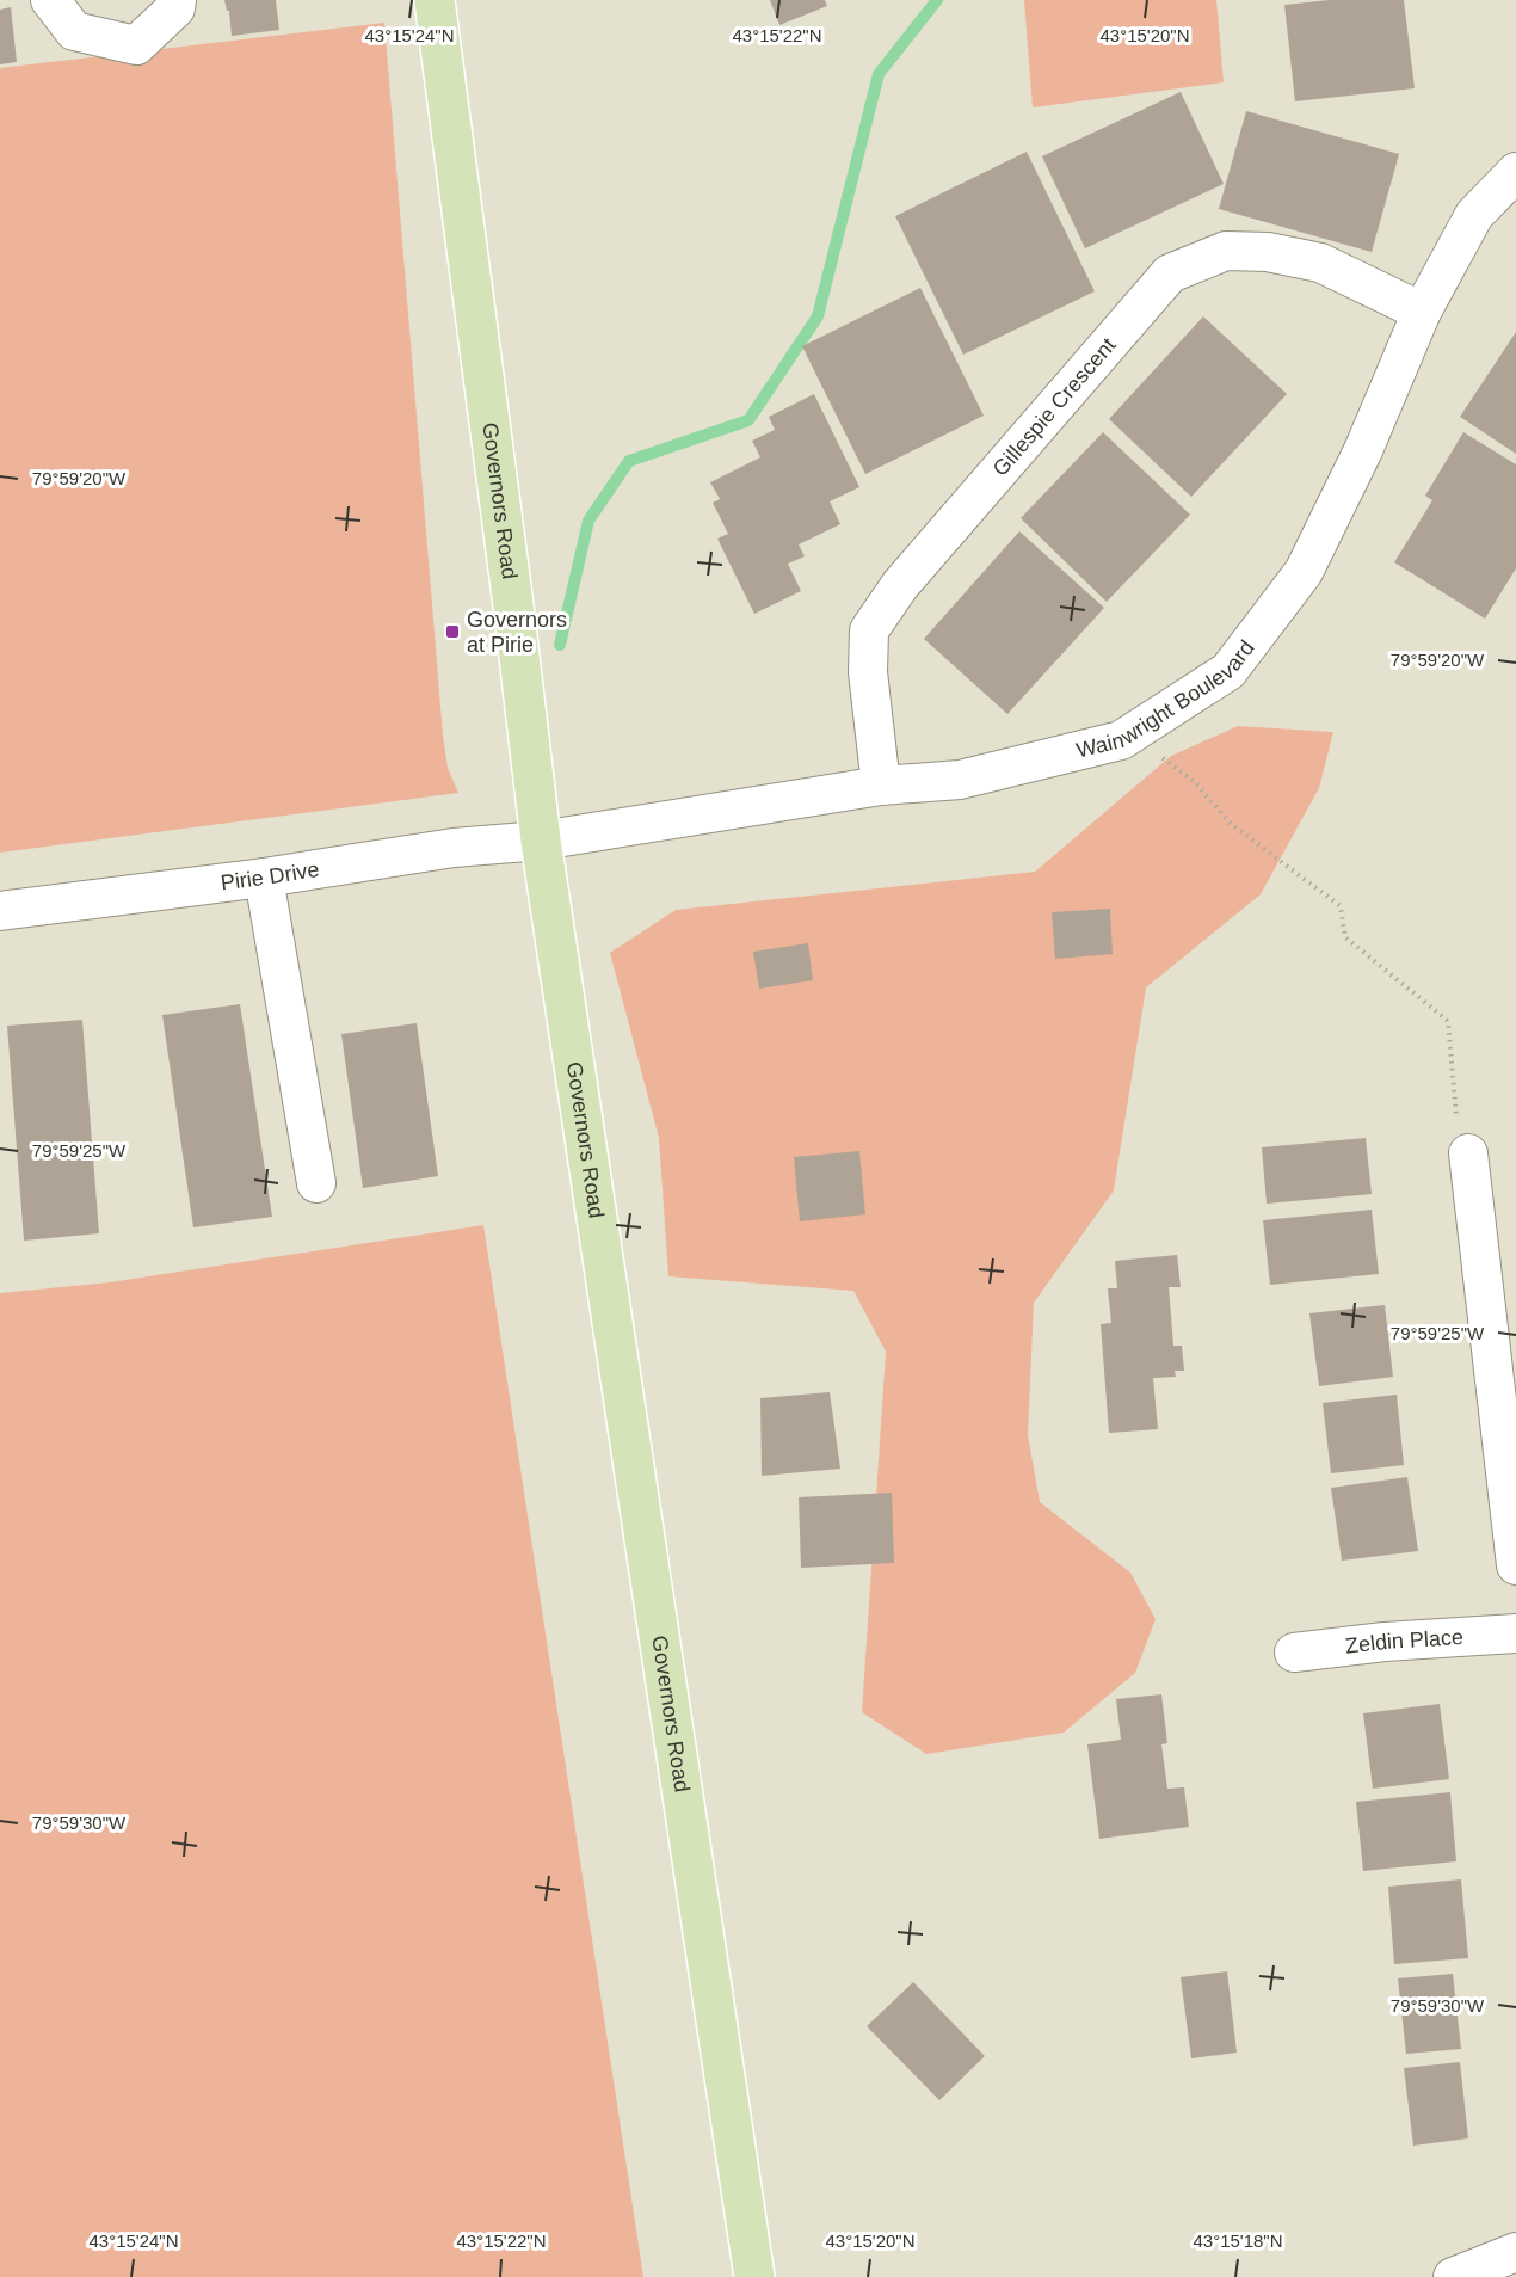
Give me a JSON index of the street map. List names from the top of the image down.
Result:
{
  "streets": {
    "main road": ["Governors Road"],
    "street": [
      "Gillespie Crescent",
      "Wainwright Boulevard",
      "Pirie Drive",
      "Zeldin Place"
    ]
  },
  "crossings": [
    ["Gillespie Crescent", "Wainwright Boulevard"],
    ["Governors Road", "Wainwright Boulevard"],
    ["Governors Road", "Pirie Drive"],
    ["Wainwright Boulevard", "Pirie Drive"]
  ],
  "places": {
    "transit": ["Governors at Pirie"]
  },
  "coordinates": [
    "43°15'24\"N",
    "43°15'22\"N",
    "43°15'20\"N",
    "79°59'20\"W",
    "79°59'25\"W",
    "79°59'30\"W",
    "43°15'18\"N"
  ]
}
